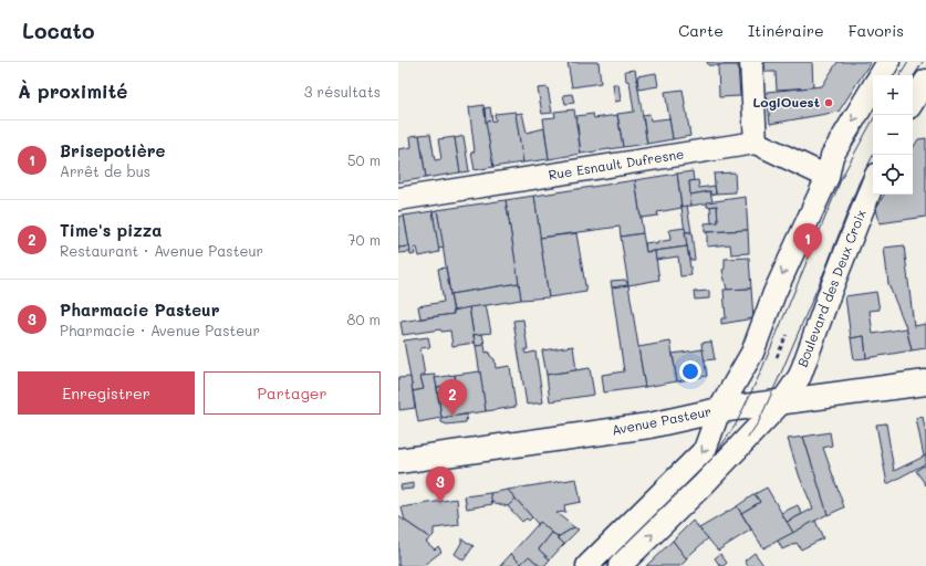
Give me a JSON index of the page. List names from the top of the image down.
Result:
{
  "streets": {
    "main road": ["Avenue Pasteur"],
    "street": ["Rue Esnault Dufresne", "Boulevard des Deux Croix"]
  },
  "crossings": [
    ["Boulevard des Deux Croix", "Avenue Pasteur"]
  ],
  "places": ["LogiOuest"],
  "page": {
    "header": "Locato",
    "nav": ["Carte", "Itinéraire", "Favoris"],
    "heading": ["À proximité", "3 résultats"],
    "map_buttons": ["+", "−"],
    "list": [
      {
        "mark": "1",
        "name": "Brisepotière",
        "note": "Arrêt de bus",
        "value": "50 m"
      },
      {
        "mark": "2",
        "name": "Time's pizza",
        "note": "Restaurant · Avenue Pasteur",
        "value": "70 m"
      },
      {
        "mark": "3",
        "name": "Pharmacie Pasteur",
        "note": "Pharmacie · Avenue Pasteur",
        "value": "80 m"
      }
    ],
    "pins": ["1", "2", "3"],
    "buttons": ["Enregistrer", "Partager"]
  }
}
